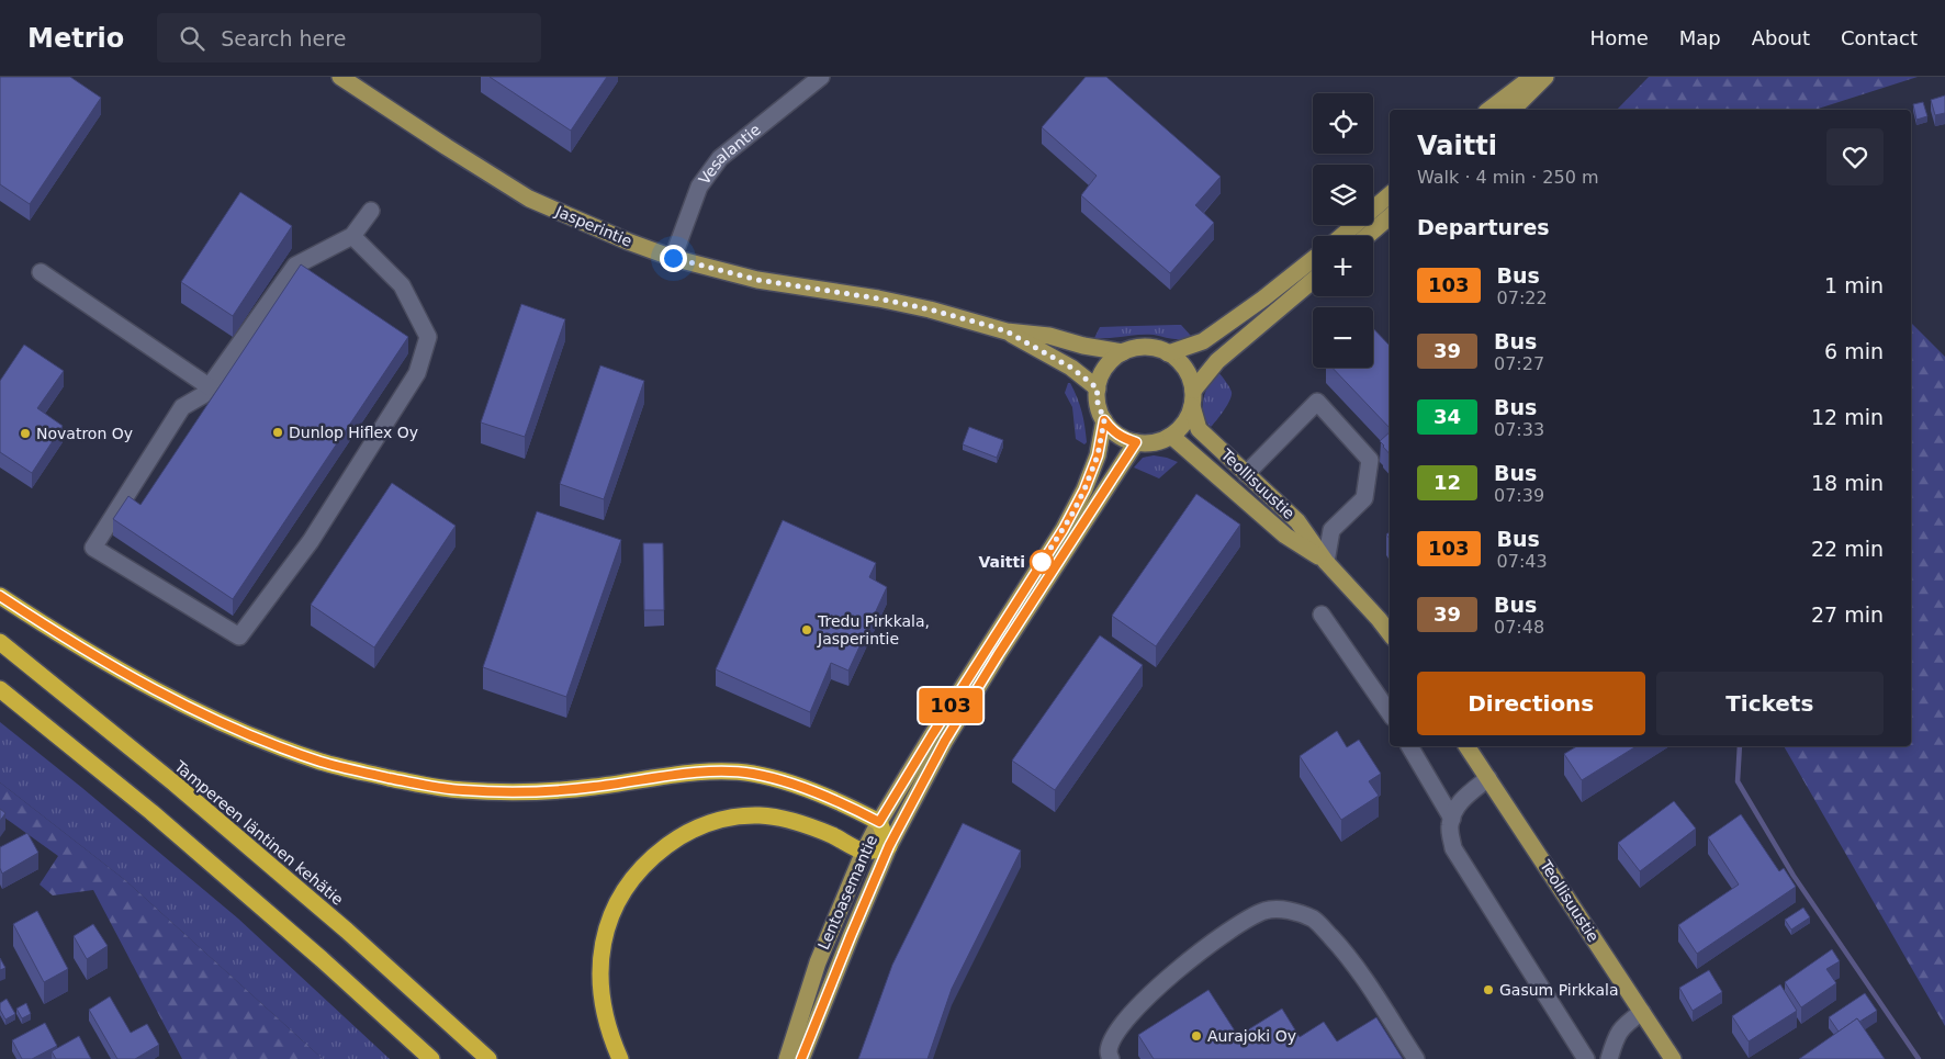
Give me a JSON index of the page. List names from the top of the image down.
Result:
{
  "streets": {
    "highway": ["Tampereen läntinen kehätie"],
    "main road": ["Jasperintie", "Teollisuustie", "Lentoasemantie"],
    "street": ["Vesalantie"]
  },
  "crossings": [
    ["Vesalantie", "Jasperintie"],
    ["Jasperintie", "Teollisuustie"],
    ["Jasperintie", "Lentoasemantie"],
    ["Teollisuustie", "Lentoasemantie"]
  ],
  "places": [
    "Dunlop Hiflex Oy",
    "Novatron Oy",
    "Vaitti",
    "Tredu Pirkkala, Jasperintie",
    "Gasum Pirkkala",
    "Aurajoki Oy"
  ],
  "lines": ["bus line 103"],
  "page": {
    "header": "Metrio",
    "search": "Search here",
    "nav": [
      "Home",
      "Map",
      "About",
      "Contact"
    ],
    "on_map": "103",
    "map_buttons": ["+", "−"],
    "heading": [
      ["Vaitti", "Walk · 4 min · 250 m"],
      "Departures"
    ],
    "list": [
      {
        "mark": "103",
        "name": "Bus",
        "note": "07:22",
        "value": "1 min"
      },
      {
        "mark": "39",
        "name": "Bus",
        "note": "07:27",
        "value": "6 min"
      },
      {
        "mark": "34",
        "name": "Bus",
        "note": "07:33",
        "value": "12 min"
      },
      {
        "mark": "12",
        "name": "Bus",
        "note": "07:39",
        "value": "18 min"
      },
      {
        "mark": "103",
        "name": "Bus",
        "note": "07:43",
        "value": "22 min"
      },
      {
        "mark": "39",
        "name": "Bus",
        "note": "07:48",
        "value": "27 min"
      }
    ],
    "buttons": ["Directions", "Tickets"]
  }
}
